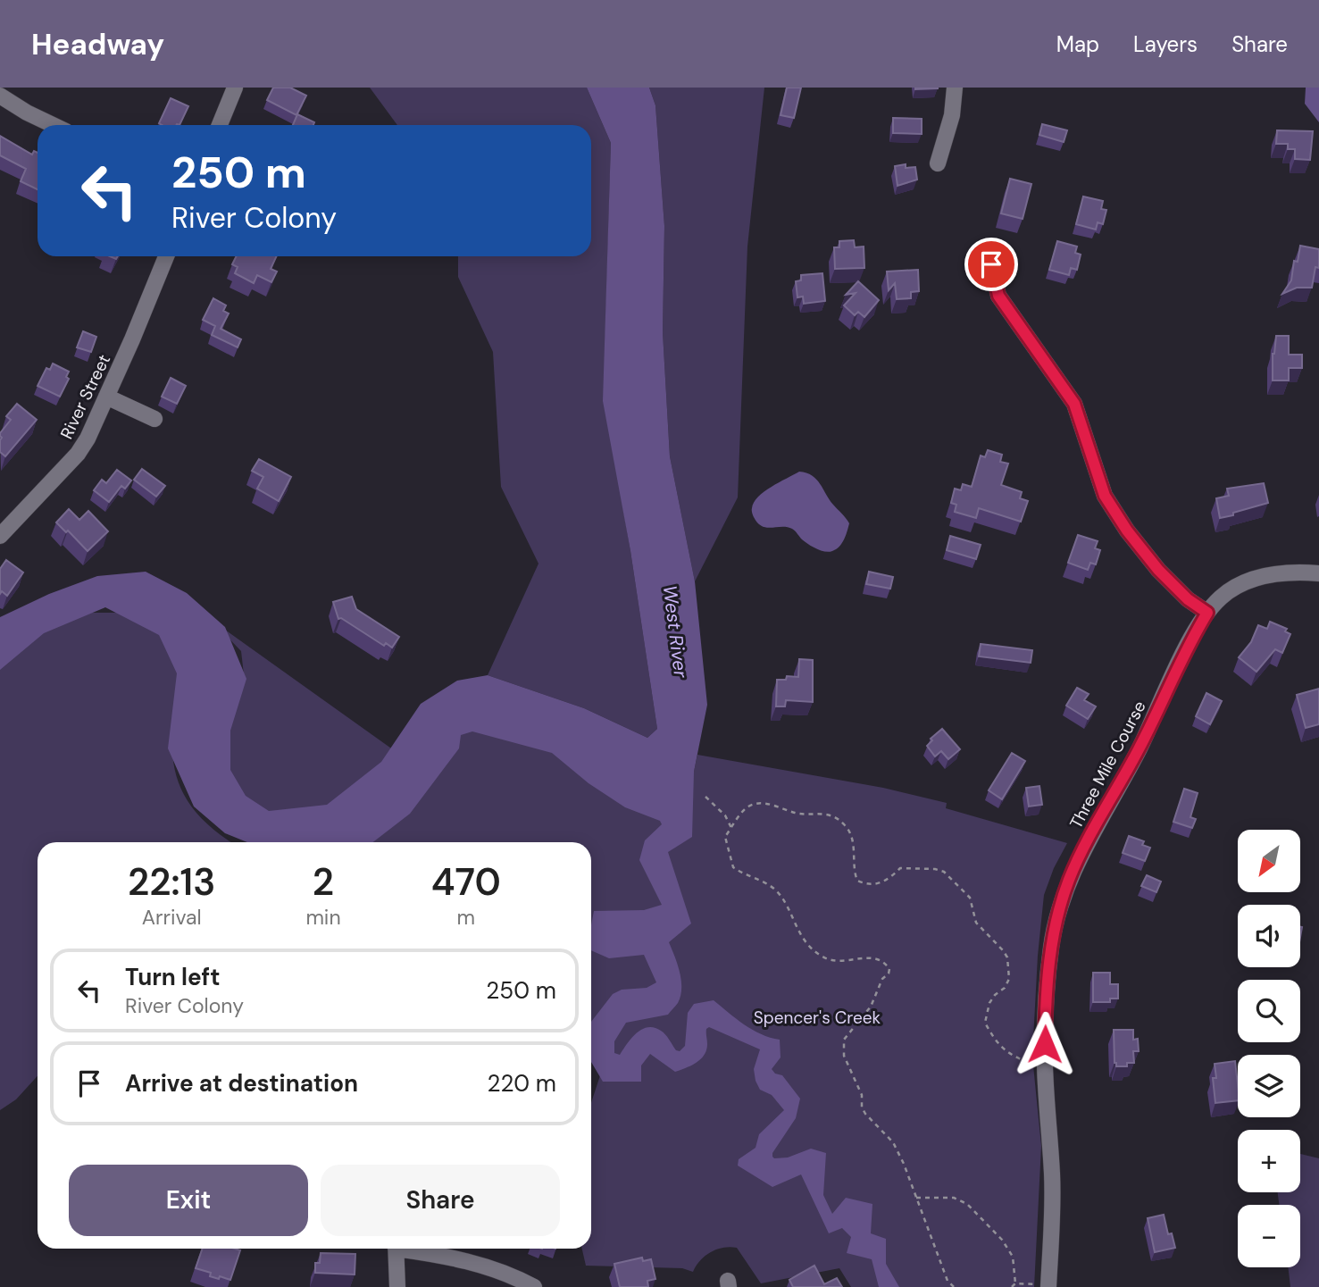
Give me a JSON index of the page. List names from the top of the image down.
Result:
{
  "streets": {
    "street": ["River Street", "Three Mile Course"]
  },
  "water": ["West River"],
  "parks": ["Spencer's Creek"],
  "north": "bottom left",
  "page": {
    "header": "Headway",
    "nav": ["Map", "Layers", "Share"],
    "turn": ["250 m", "River Colony"],
    "map_buttons": ["+", "−"],
    "eta": [
      "22:13",
      "Arrival",
      "2",
      "min",
      "470",
      "m"
    ],
    "list": [
      {
        "name": "Turn left",
        "note": "River Colony",
        "value": "250 m"
      },
      {
        "name": "Arrive at destination",
        "value": "220 m"
      }
    ],
    "buttons": ["Exit", "Share"]
  }
}
